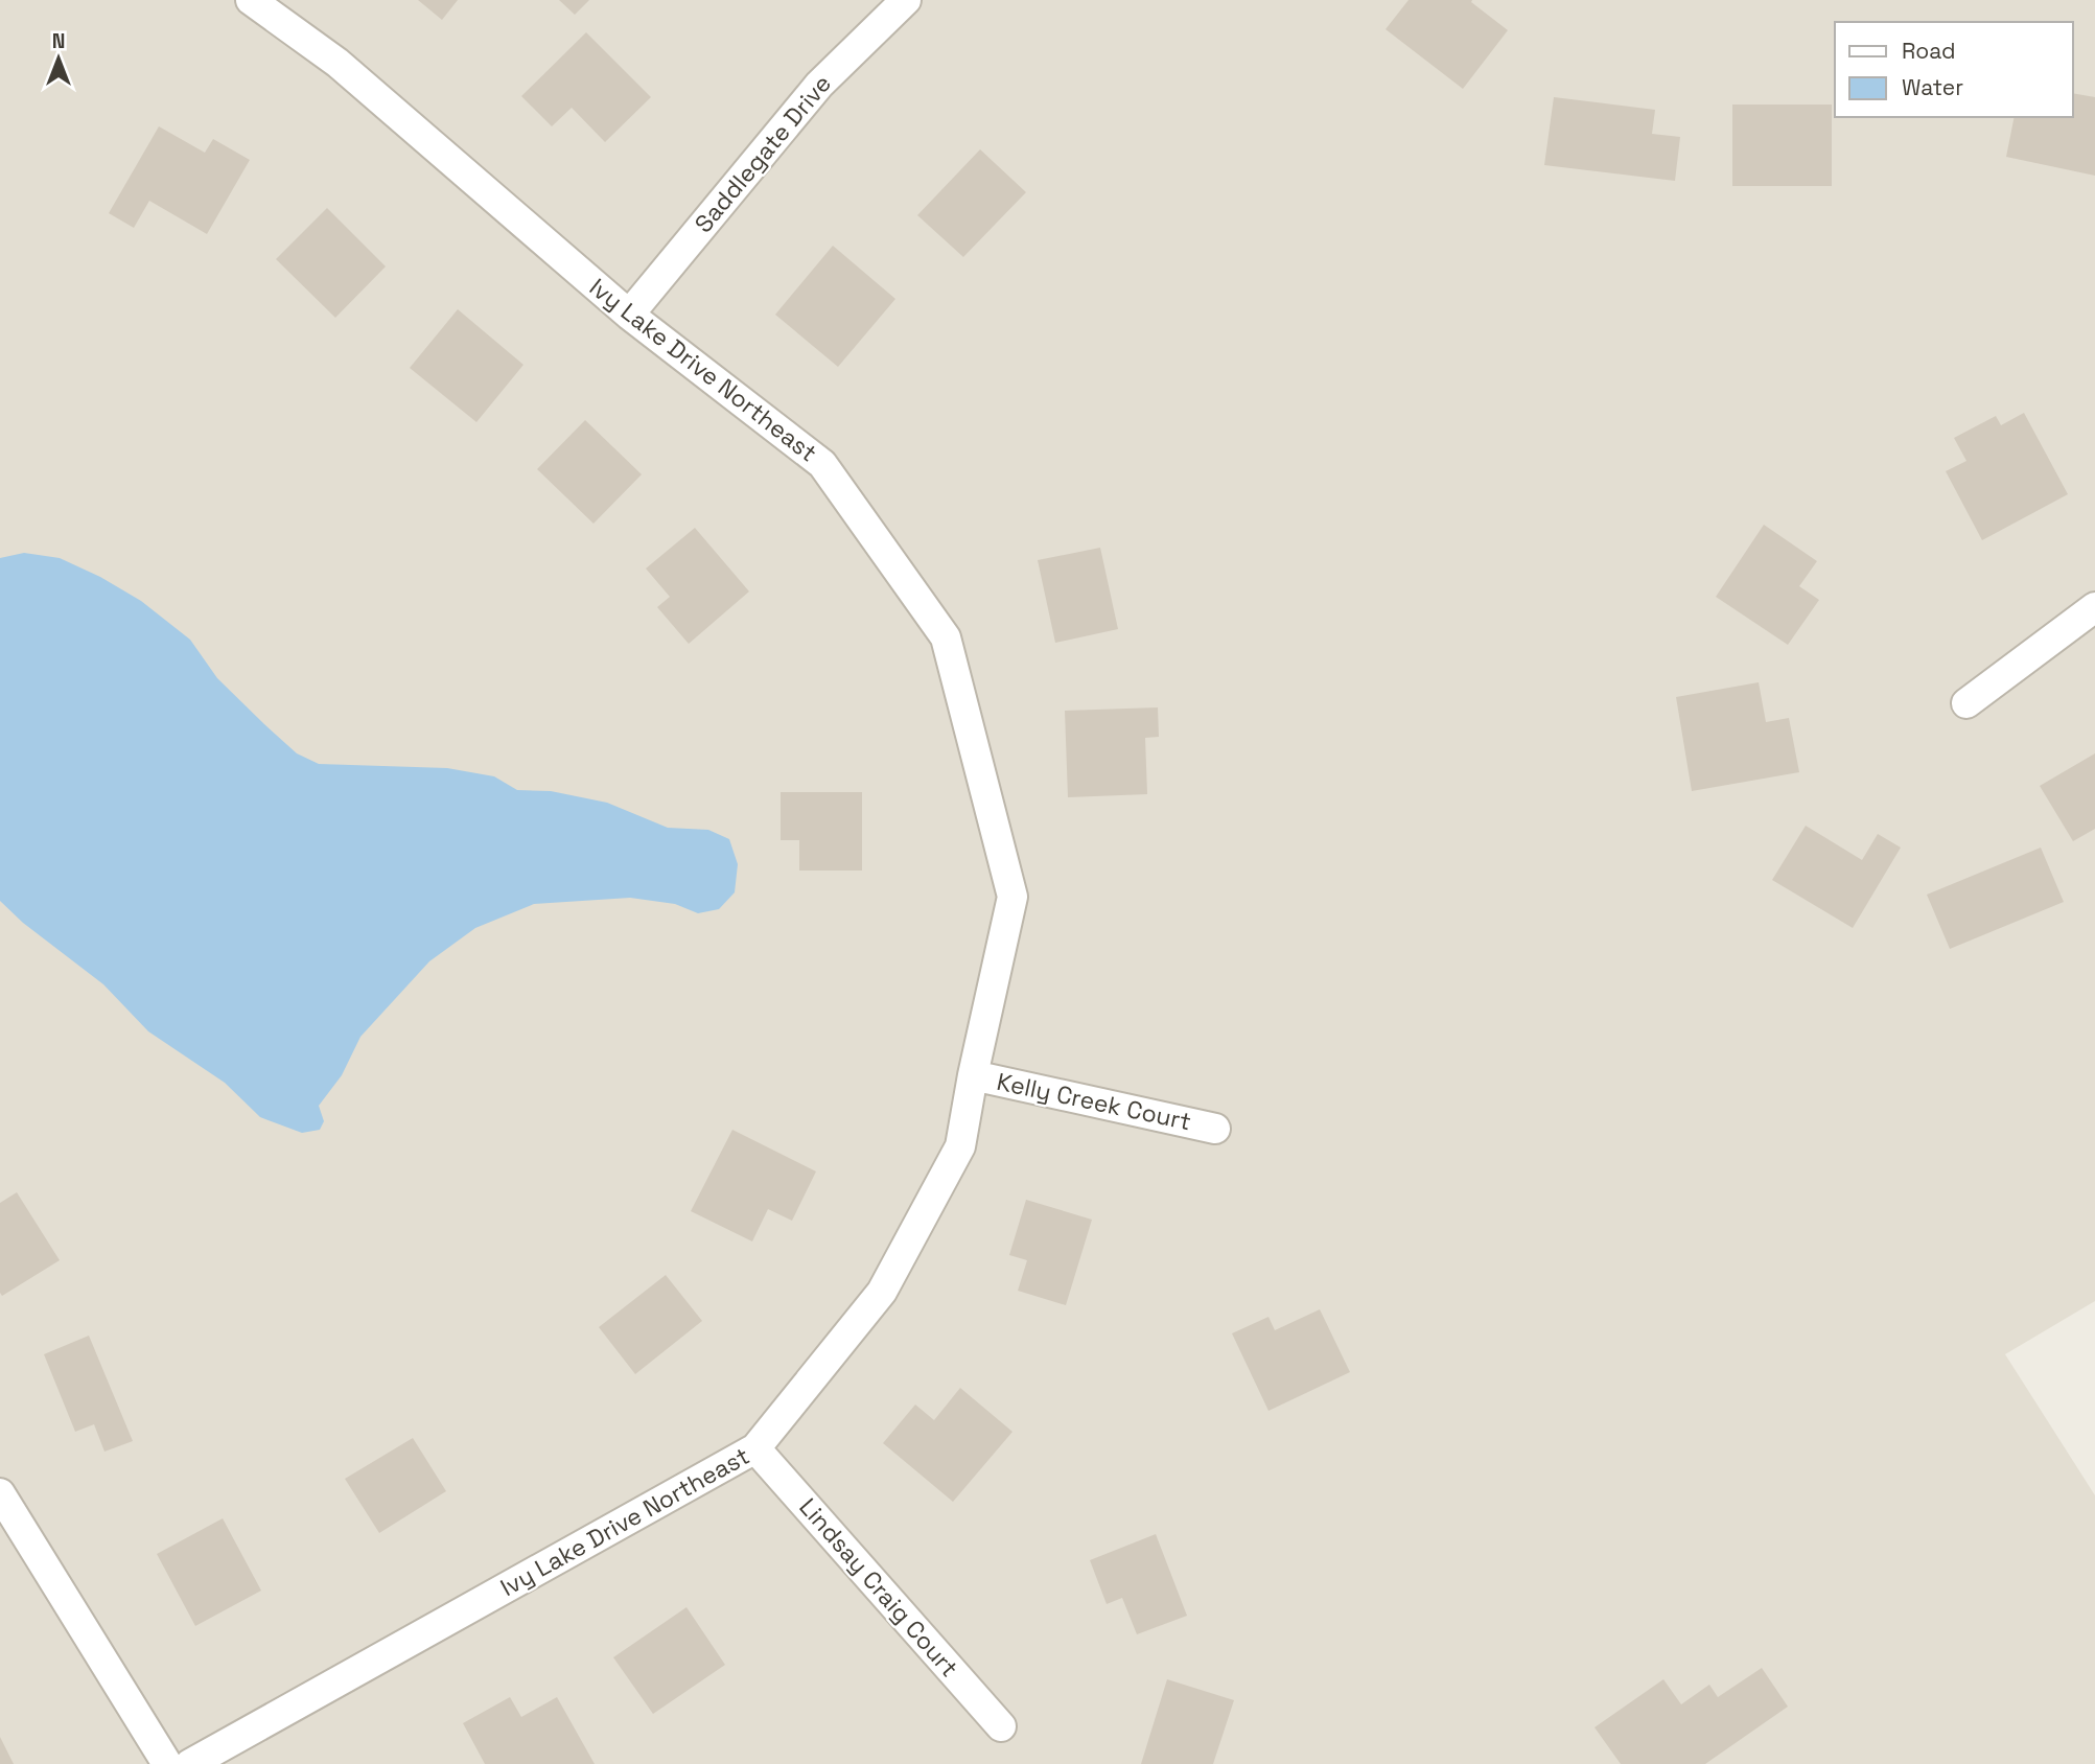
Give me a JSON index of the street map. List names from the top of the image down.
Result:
{
  "streets": {
    "street": [
      "Saddlegate Drive",
      "Ivy Lake Drive Northeast",
      "Kelly Creek Court",
      "Lindsay Craig Court"
    ]
  },
  "crossings": [
    ["Saddlegate Drive", "Ivy Lake Drive Northeast"],
    ["Ivy Lake Drive Northeast", "Kelly Creek Court"],
    ["Ivy Lake Drive Northeast", "Lindsay Craig Court"]
  ],
  "legend": ["Road", "Water"],
  "north": "top"
}
